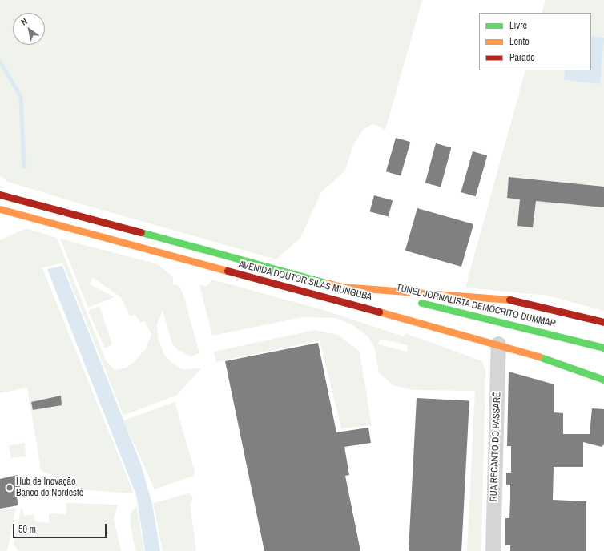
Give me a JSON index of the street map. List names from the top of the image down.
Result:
{
  "streets": {
    "main road": ["AVENIDA DOUTOR SILAS MUNGUBA", "TÚNEL JORNALISTA DEMÓCRITO DUMMAR"],
    "street": ["RUA RECANTO DO PASSARÉ"]
  },
  "crossings": [
    ["AVENIDA DOUTOR SILAS MUNGUBA", "TÚNEL JORNALISTA DEMÓCRITO DUMMAR"],
    ["AVENIDA DOUTOR SILAS MUNGUBA", "RUA RECANTO DO PASSARÉ"]
  ],
  "places": ["Hub de Inovação Banco do Nordeste"],
  "legend": ["Livre", "Lento", "Parado"],
  "scale_bar": "50 m",
  "north": "top left"
}
